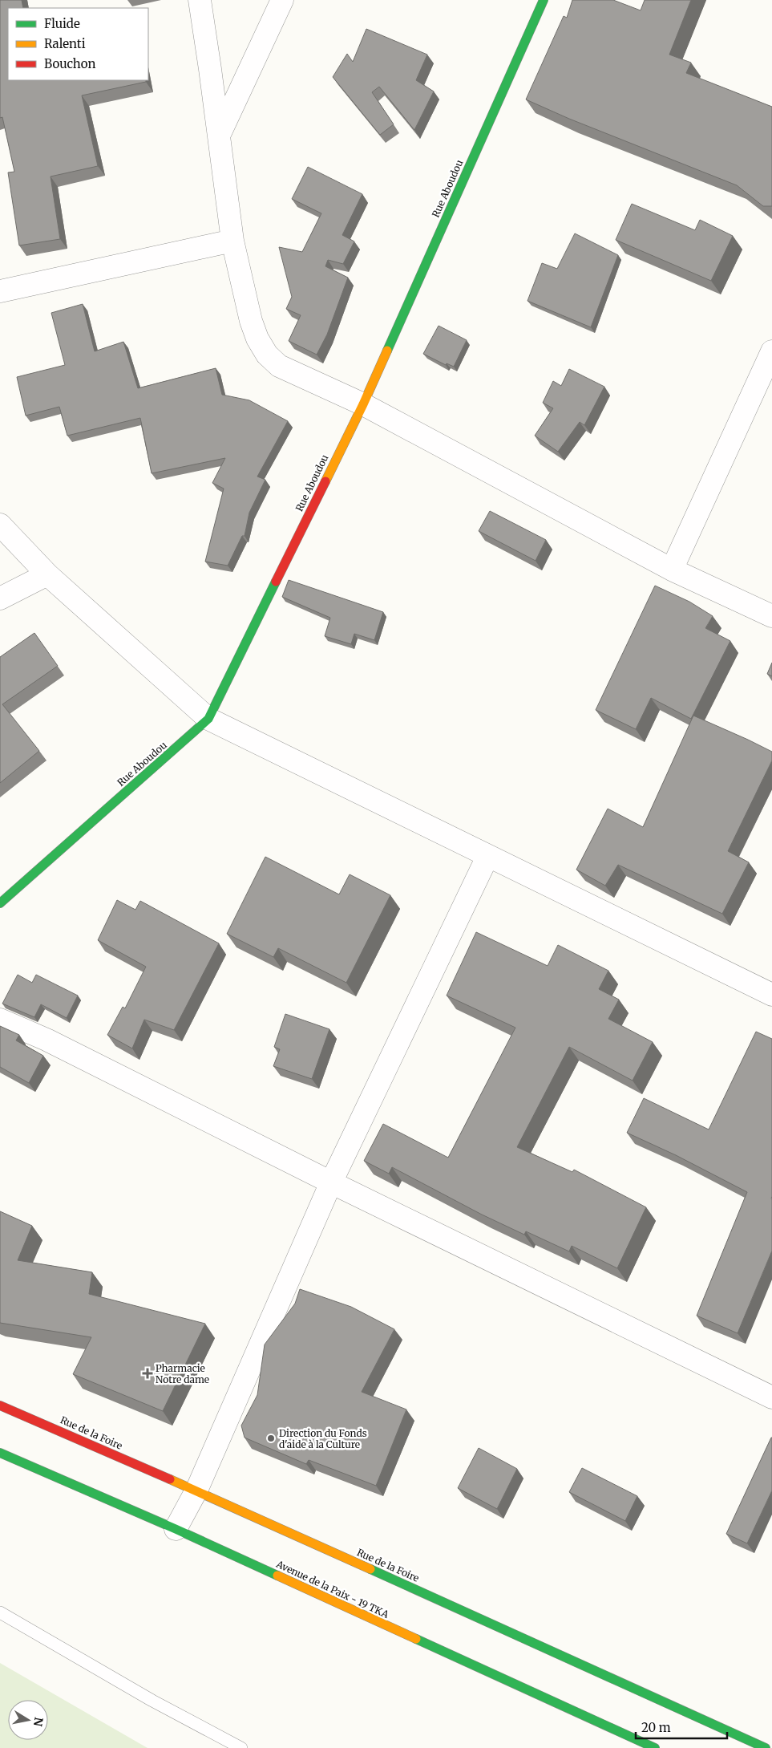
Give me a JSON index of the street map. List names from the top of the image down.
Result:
{
  "streets": {
    "main road": ["Rue Aboudou", "Rue de la Foire", "Avenue de la Paix - 19 TKA"]
  },
  "places": {
    "health": ["Pharmacie Notre dame"],
    "other": ["Direction du Fonds d'aide à la Culture"]
  },
  "legend": ["Fluide", "Ralenti", "Bouchon"],
  "scale_bar": "20 m",
  "north": "right"
}
